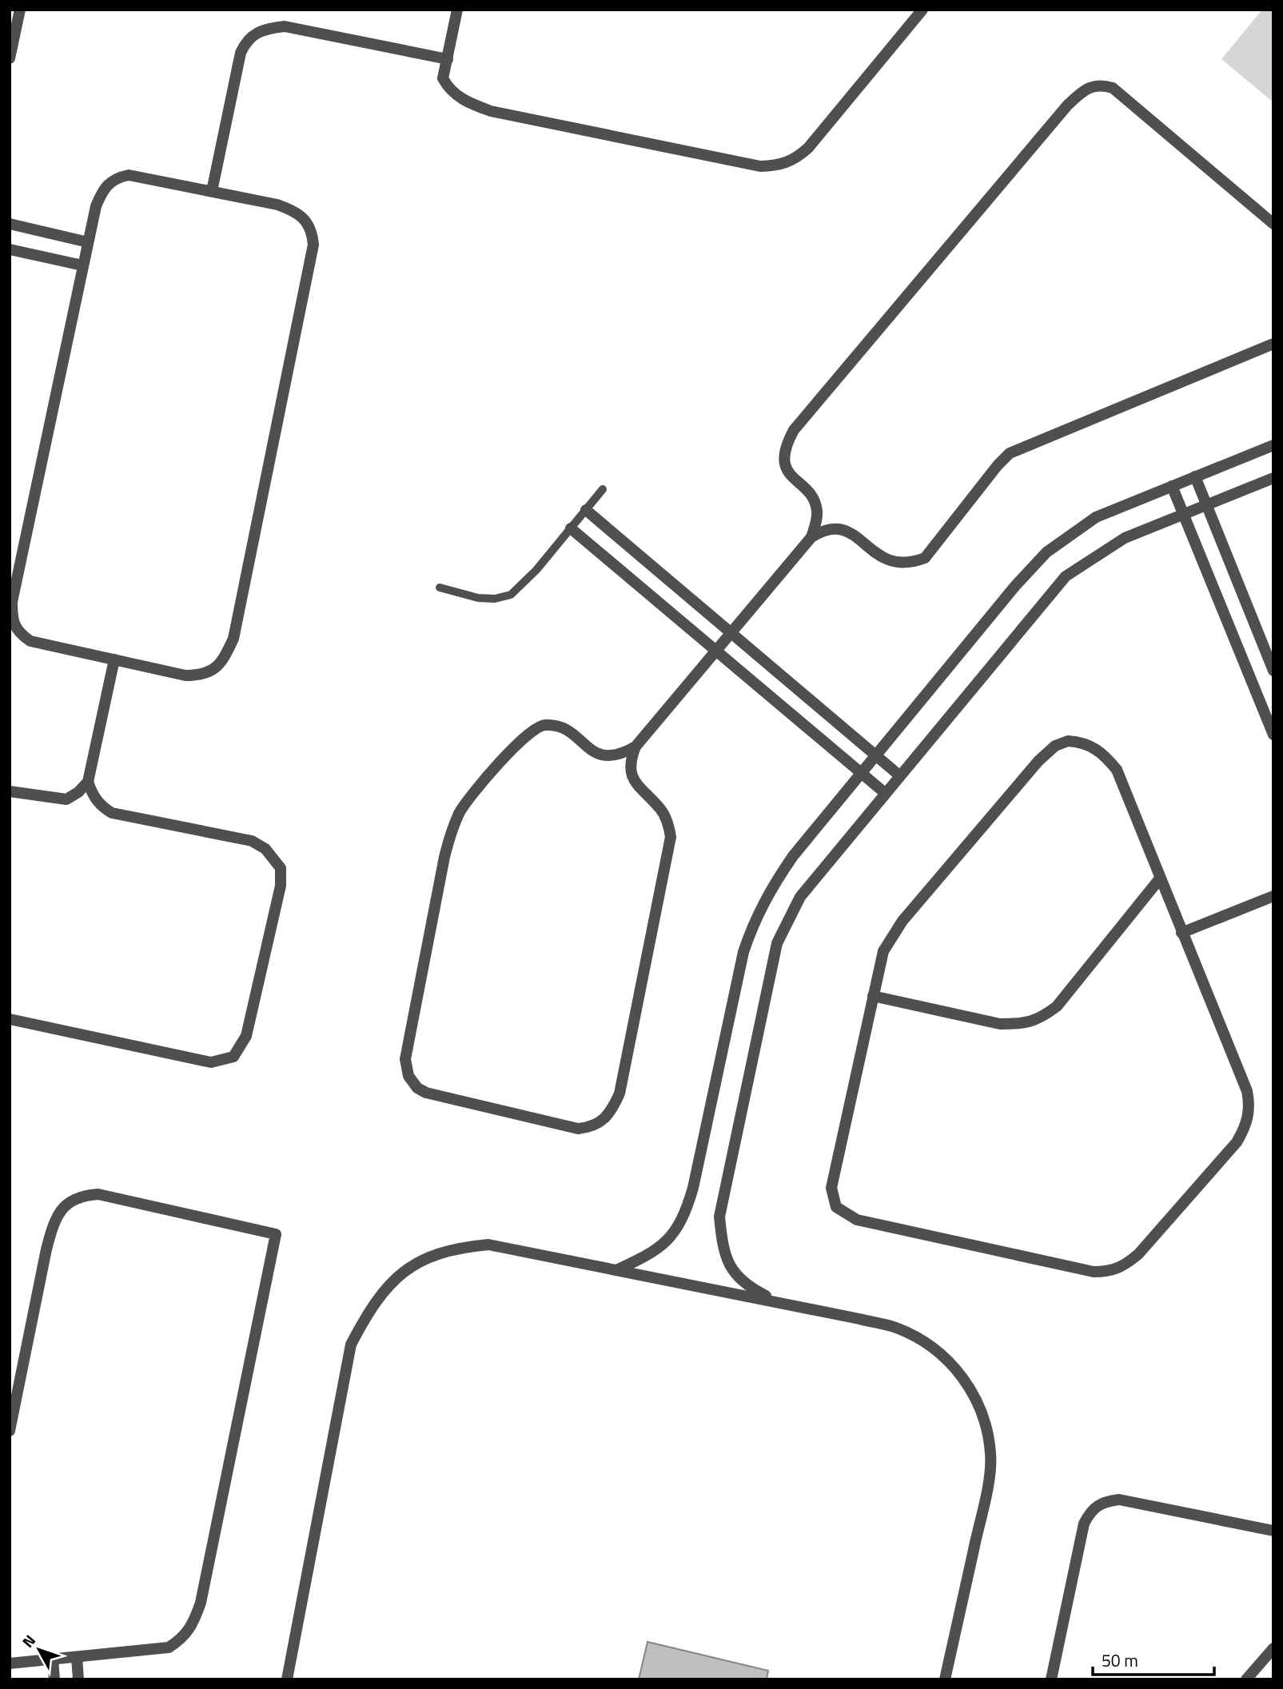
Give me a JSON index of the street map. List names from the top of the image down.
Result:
{
  "scale_bar": "50 m",
  "north": "top left"
}
